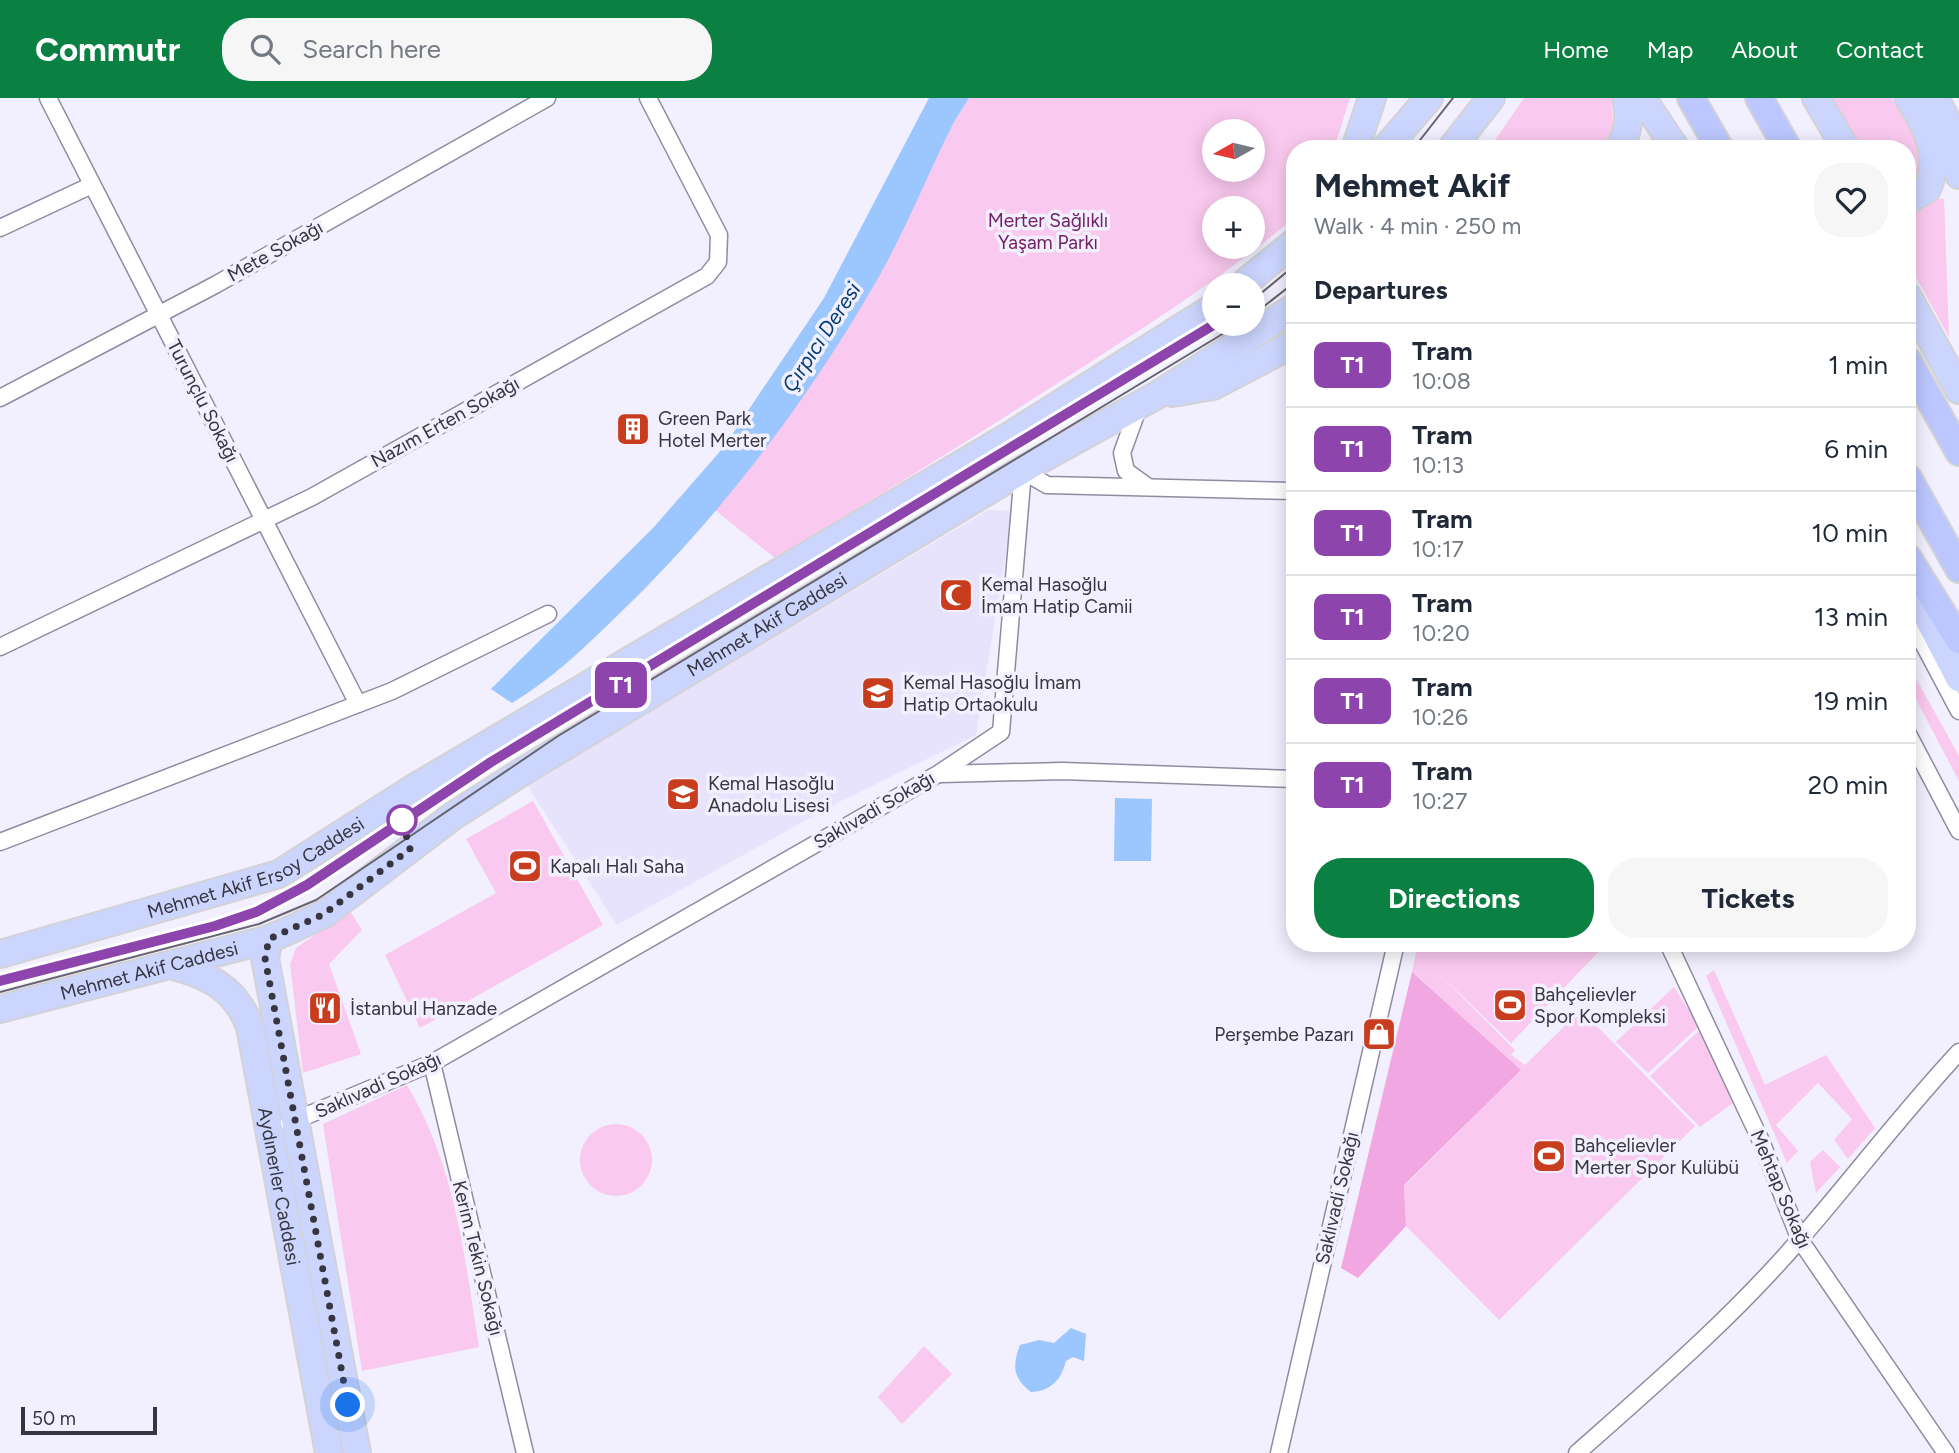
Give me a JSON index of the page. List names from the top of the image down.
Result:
{
  "streets": {
    "main road": ["Mehmet Akif Caddesi", "Mehmet Akif Ersoy Caddesi", "Aydınerler Caddesi"],
    "street": [
      "Mete Sokağı",
      "Turunçlu Sokağı",
      "Nazım Erten Sokağı",
      "Saklıvadi Sokağı",
      "Mehtap Sokağı",
      "Kerim Tekin Sokağı"
    ]
  },
  "crossings": [
    ["Mete Sokağı", "Turunçlu Sokağı"],
    ["Turunçlu Sokağı", "Nazım Erten Sokağı"],
    ["Mehmet Akif Caddesi", "Aydınerler Caddesi"],
    ["Saklıvadi Sokağı", "Aydınerler Caddesi"],
    ["Saklıvadi Sokağı", "Kerim Tekin Sokağı"]
  ],
  "water": ["Çırpıcı Deresi"],
  "parks": ["Merter Sağlıklı Yaşam Parkı"],
  "places": {
    "building": ["Green Park Hotel Merter"],
    "mosque": ["Kemal Hasoğlu İmam Hatip Camii"],
    "school or university": ["Kemal Hasoğlu İmam Hatip Ortaokulu", "Kemal Hasoğlu Anadolu Lisesi"],
    "sports": ["Kapalı Halı Saha", "Bahçelievler Spor Kompleksi", "Bahçelievler Merter Spor Kulübü"],
    "restaurant": ["İstanbul Hanzade"],
    "shop": ["Perşembe Pazarı"]
  },
  "lines": ["tram line T1"],
  "scale_bar": "50 m",
  "north": "left",
  "page": {
    "header": "Commutr",
    "search": "Search here",
    "nav": [
      "Home",
      "Map",
      "About",
      "Contact"
    ],
    "on_map": "T1",
    "map_buttons": ["+", "−"],
    "heading": [
      ["Mehmet Akif", "Walk · 4 min · 250 m"],
      "Departures"
    ],
    "list": [
      {
        "mark": "T1",
        "name": "Tram",
        "note": "10:08",
        "value": "1 min"
      },
      {
        "mark": "T1",
        "name": "Tram",
        "note": "10:13",
        "value": "6 min"
      },
      {
        "mark": "T1",
        "name": "Tram",
        "note": "10:17",
        "value": "10 min"
      },
      {
        "mark": "T1",
        "name": "Tram",
        "note": "10:20",
        "value": "13 min"
      },
      {
        "mark": "T1",
        "name": "Tram",
        "note": "10:26",
        "value": "19 min"
      },
      {
        "mark": "T1",
        "name": "Tram",
        "note": "10:27",
        "value": "20 min"
      }
    ],
    "buttons": ["Directions", "Tickets"],
    "scale": "50 m"
  }
}
